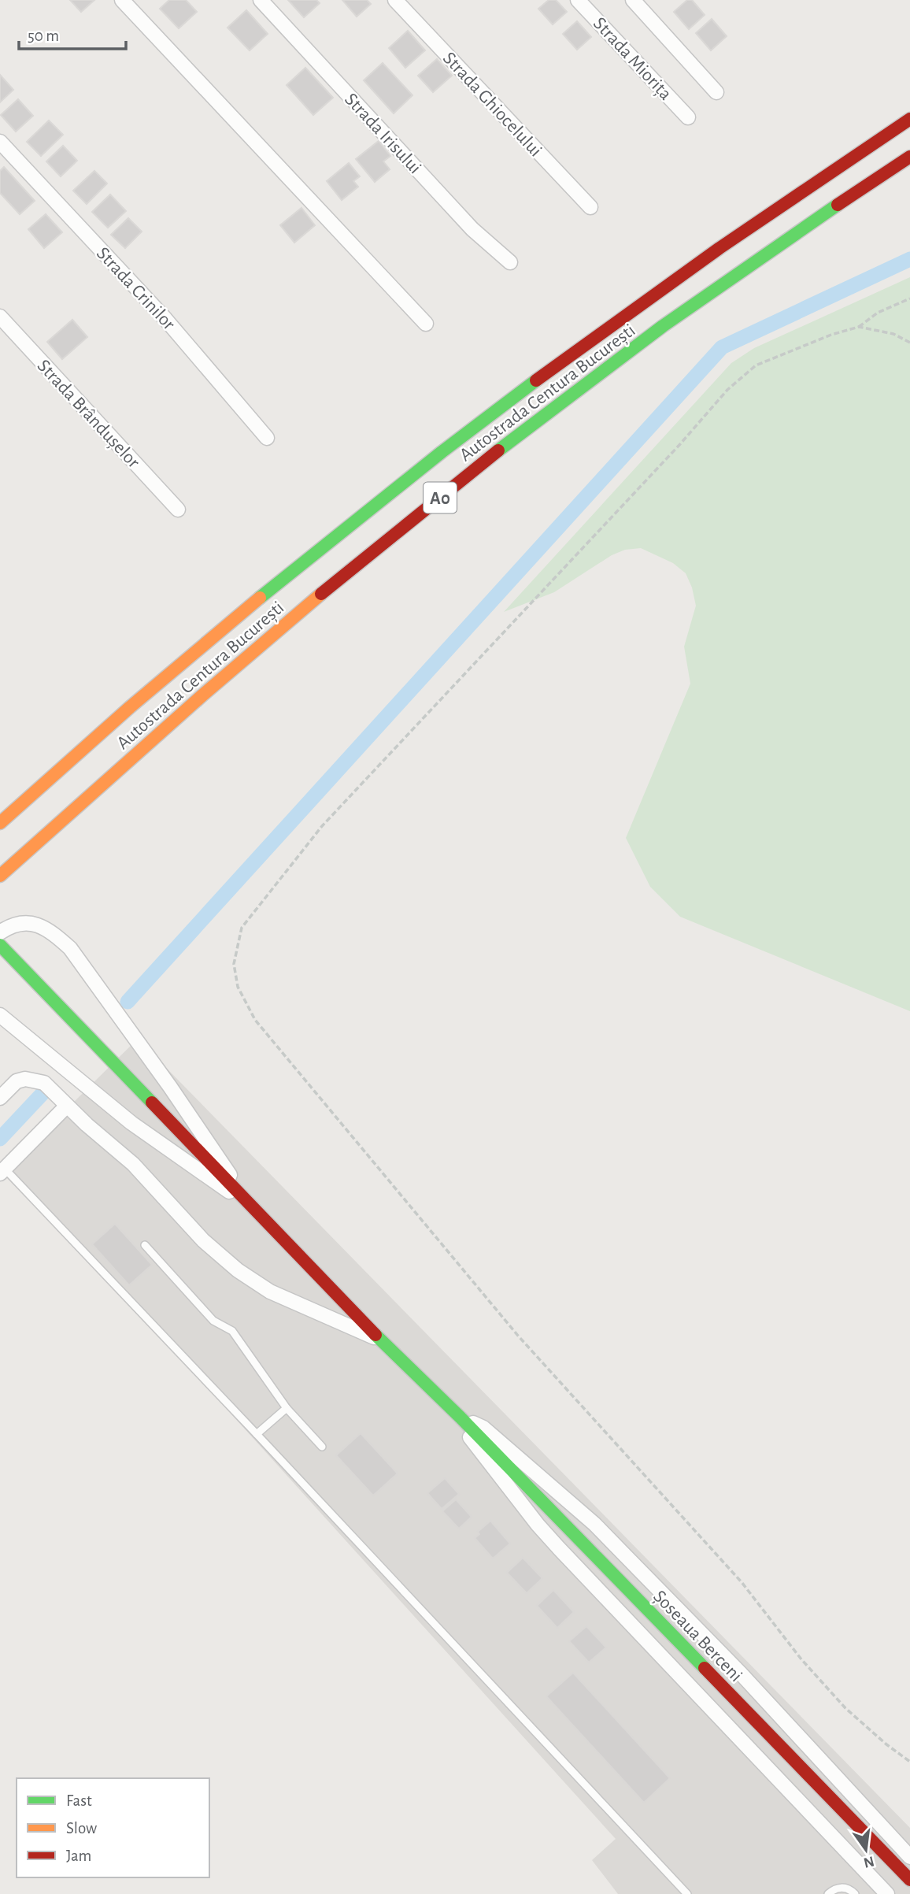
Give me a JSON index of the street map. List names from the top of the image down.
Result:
{
  "streets": {
    "main road": ["Autostrada Centura București", "A0", "Șoseaua Berceni"],
    "street": [
      "Strada Miorița",
      "Strada Ghiocelului",
      "Strada Irisului",
      "Strada Crinilor",
      "Strada Brândușelor"
    ]
  },
  "legend": ["Fast", "Slow", "Jam"],
  "scale_bar": "50 m",
  "north": "bottom"
}
